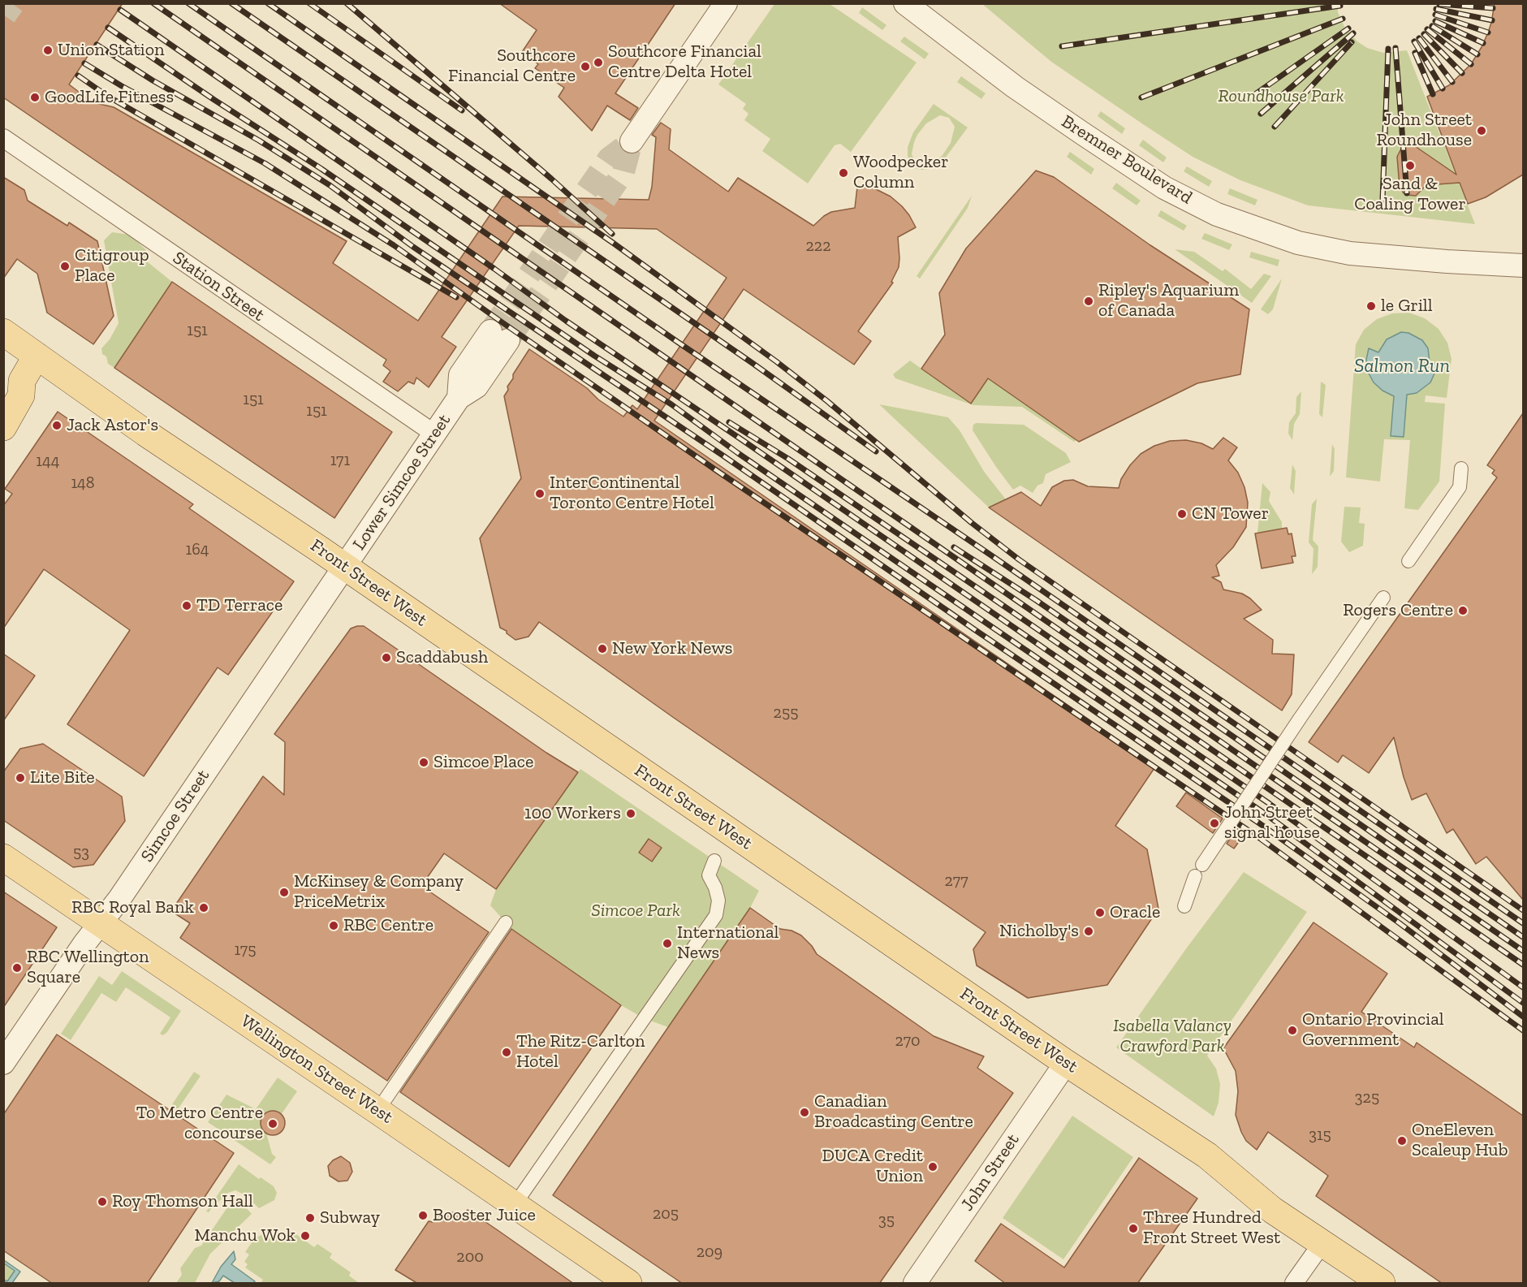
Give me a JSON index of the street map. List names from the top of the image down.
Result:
{
  "streets": {
    "main road": ["Front Street West", "Wellington Street West"],
    "street": [
      "Bremner Boulevard",
      "Station Street",
      "Lower Simcoe Street",
      "Simcoe Street",
      "John Street"
    ]
  },
  "crossings": [
    ["Station Street", "Lower Simcoe Street"],
    ["Lower Simcoe Street", "Front Street West"],
    ["Lower Simcoe Street", "Simcoe Street"],
    ["Front Street West", "Simcoe Street"],
    ["Front Street West", "John Street"],
    ["Simcoe Street", "Wellington Street West"]
  ],
  "water": ["Salmon Run"],
  "parks": ["Roundhouse Park", "Simcoe Park", "Isabella Valancy Crawford Park"],
  "places": [
    "Union Station",
    "Southcore Financial Centre Delta Hotel",
    "Southcore Financial Centre",
    "GoodLife Fitness",
    "John Street Roundhouse",
    "Sand & Coaling Tower",
    "Woodpecker Column",
    "Citigroup Place",
    "Ripley's Aquarium of Canada",
    "le Grill",
    "Jack Astor's",
    "InterContinental Toronto Centre Hotel",
    "CN Tower",
    "TD Terrace",
    "Rogers Centre",
    "New York News",
    "Scaddabush",
    "Simcoe Place",
    "Lite Bite",
    "100 Workers",
    "John Street signal house",
    "McKinsey & Company PriceMetrix",
    "RBC Royal Bank",
    "Oracle",
    "RBC Centre",
    "Nicholby's",
    "International News",
    "RBC Wellington Square",
    "Ontario Provincial Government",
    "The Ritz-Carlton Hotel",
    "Canadian Broadcasting Centre",
    "To Metro Centre concourse",
    "OneEleven Scaleup Hub",
    "DUCA Credit Union",
    "Roy Thomson Hall",
    "Booster Juice",
    "Subway",
    "Three Hundred Front Street West",
    "Manchu Wok"
  ],
  "house_numbers": [
    "222",
    "151",
    "151",
    "151",
    "171",
    "144",
    "148",
    "164",
    "255",
    "53",
    "277",
    "175",
    "270",
    "325",
    "315",
    "205",
    "35",
    "209",
    "200"
  ]
}
